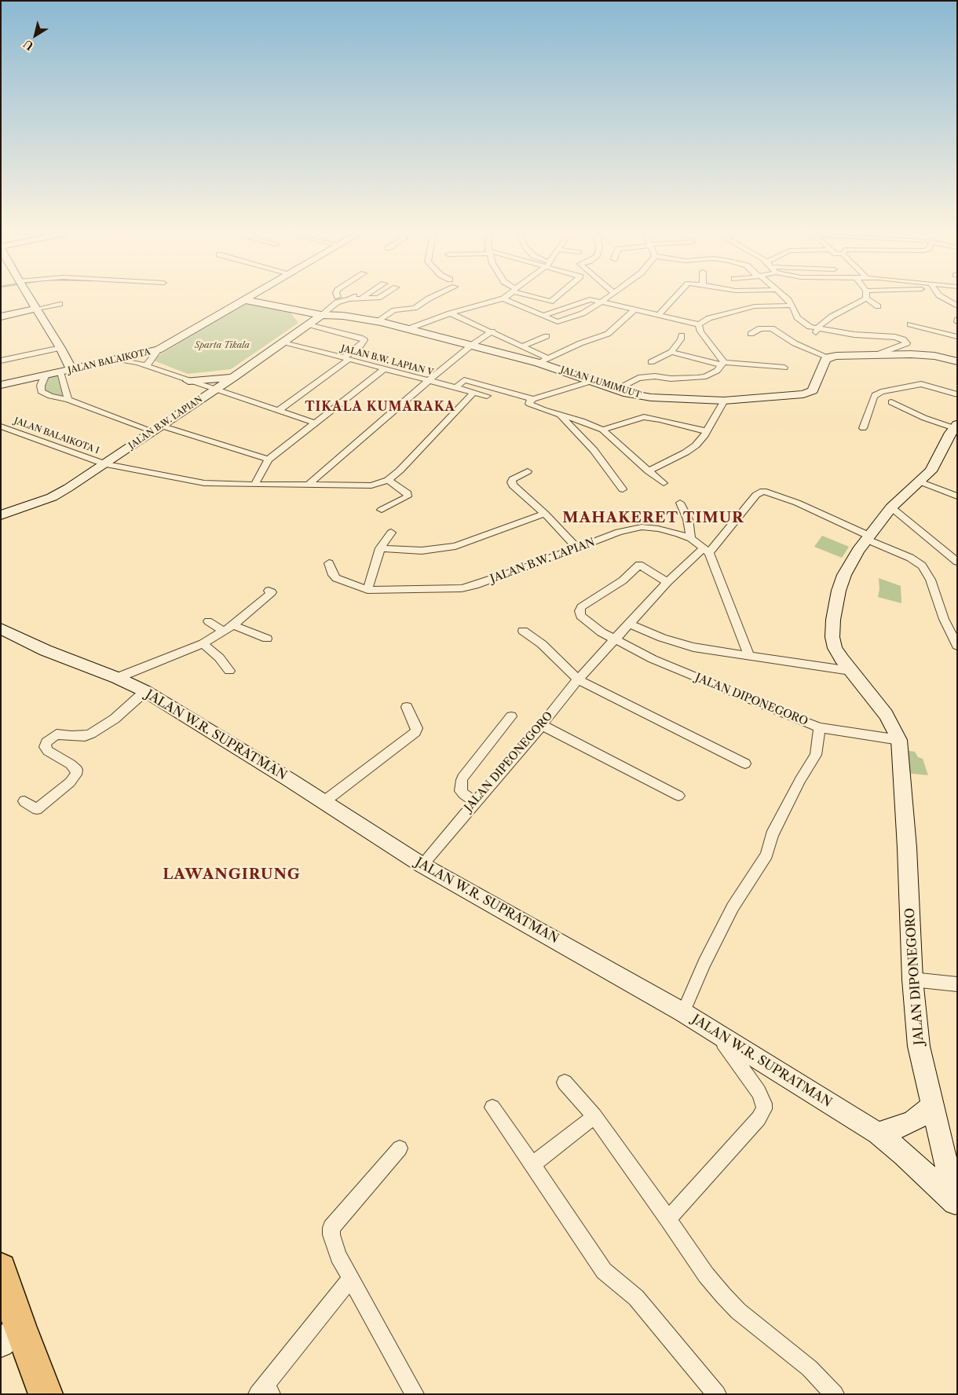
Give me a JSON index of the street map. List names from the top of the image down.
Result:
{
  "streets": {
    "street": [
      "JALAN B.W. LAPIAN V",
      "JALAN BALAIKOTA",
      "JALAN LUMIMUUT",
      "JALAN B.W. LAPIAN",
      "JALAN BALAIKOTA I",
      "JALAN DIPONEGORO",
      "JALAN W.R. SUPRATMAN",
      "JALAN DIPEONEGORO"
    ]
  },
  "crossings": [
    ["JALAN B.W. LAPIAN V", "JALAN B.W. LAPIAN"],
    ["JALAN LUMIMUUT", "JALAN B.W. LAPIAN"],
    ["JALAN B.W. LAPIAN", "JALAN BALAIKOTA I"],
    ["JALAN B.W. LAPIAN", "JALAN DIPEONEGORO"],
    ["JALAN DIPONEGORO", "JALAN W.R. SUPRATMAN"],
    ["JALAN DIPONEGORO", "JALAN DIPEONEGORO"],
    ["JALAN W.R. SUPRATMAN", "JALAN DIPEONEGORO"]
  ],
  "districts": ["TIKALA KUMARAKA", "MAHAKERET TIMUR", "LAWANGIRUNG"],
  "parks": ["Sparta Tikala"],
  "north": "bottom left"
}
